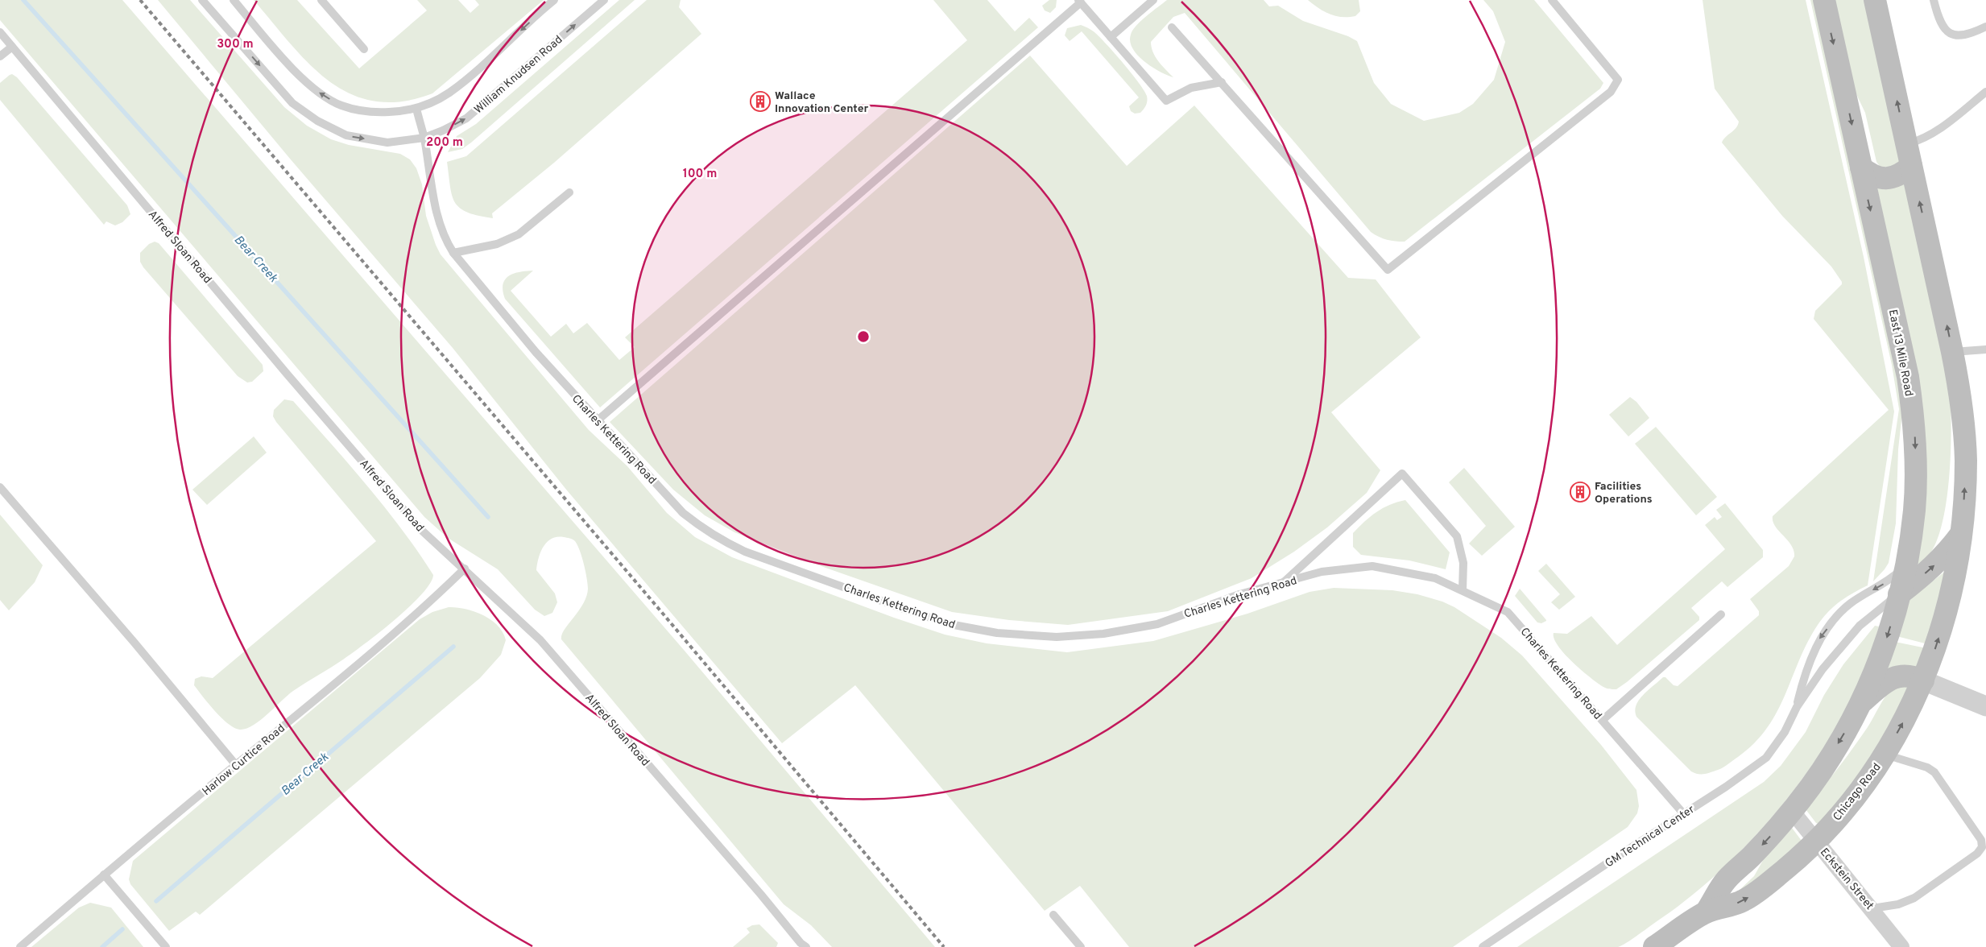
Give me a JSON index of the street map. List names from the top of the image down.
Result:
{
  "streets": {
    "main road": ["East 13 Mile Road", "Chicago Road"],
    "street": ["Eckstein Street"],
    "lane": [
      "William Knudsen Road",
      "Alfred Sloan Road",
      "Charles Kettering Road",
      "Harlow Curtice Road",
      "GM Technical Center"
    ]
  },
  "crossings": [
    ["William Knudsen Road", "Charles Kettering Road"],
    ["Alfred Sloan Road", "Harlow Curtice Road"],
    ["East 13 Mile Road", "Chicago Road"],
    ["East 13 Mile Road", "GM Technical Center"],
    ["Charles Kettering Road", "GM Technical Center"],
    ["Chicago Road", "Eckstein Street"]
  ],
  "water": ["Bear Creek"],
  "places": {
    "building": ["Wallace Innovation Center", "Facilities Operations"]
  },
  "rings": ["300 m", "200 m", "100 m"]
}
